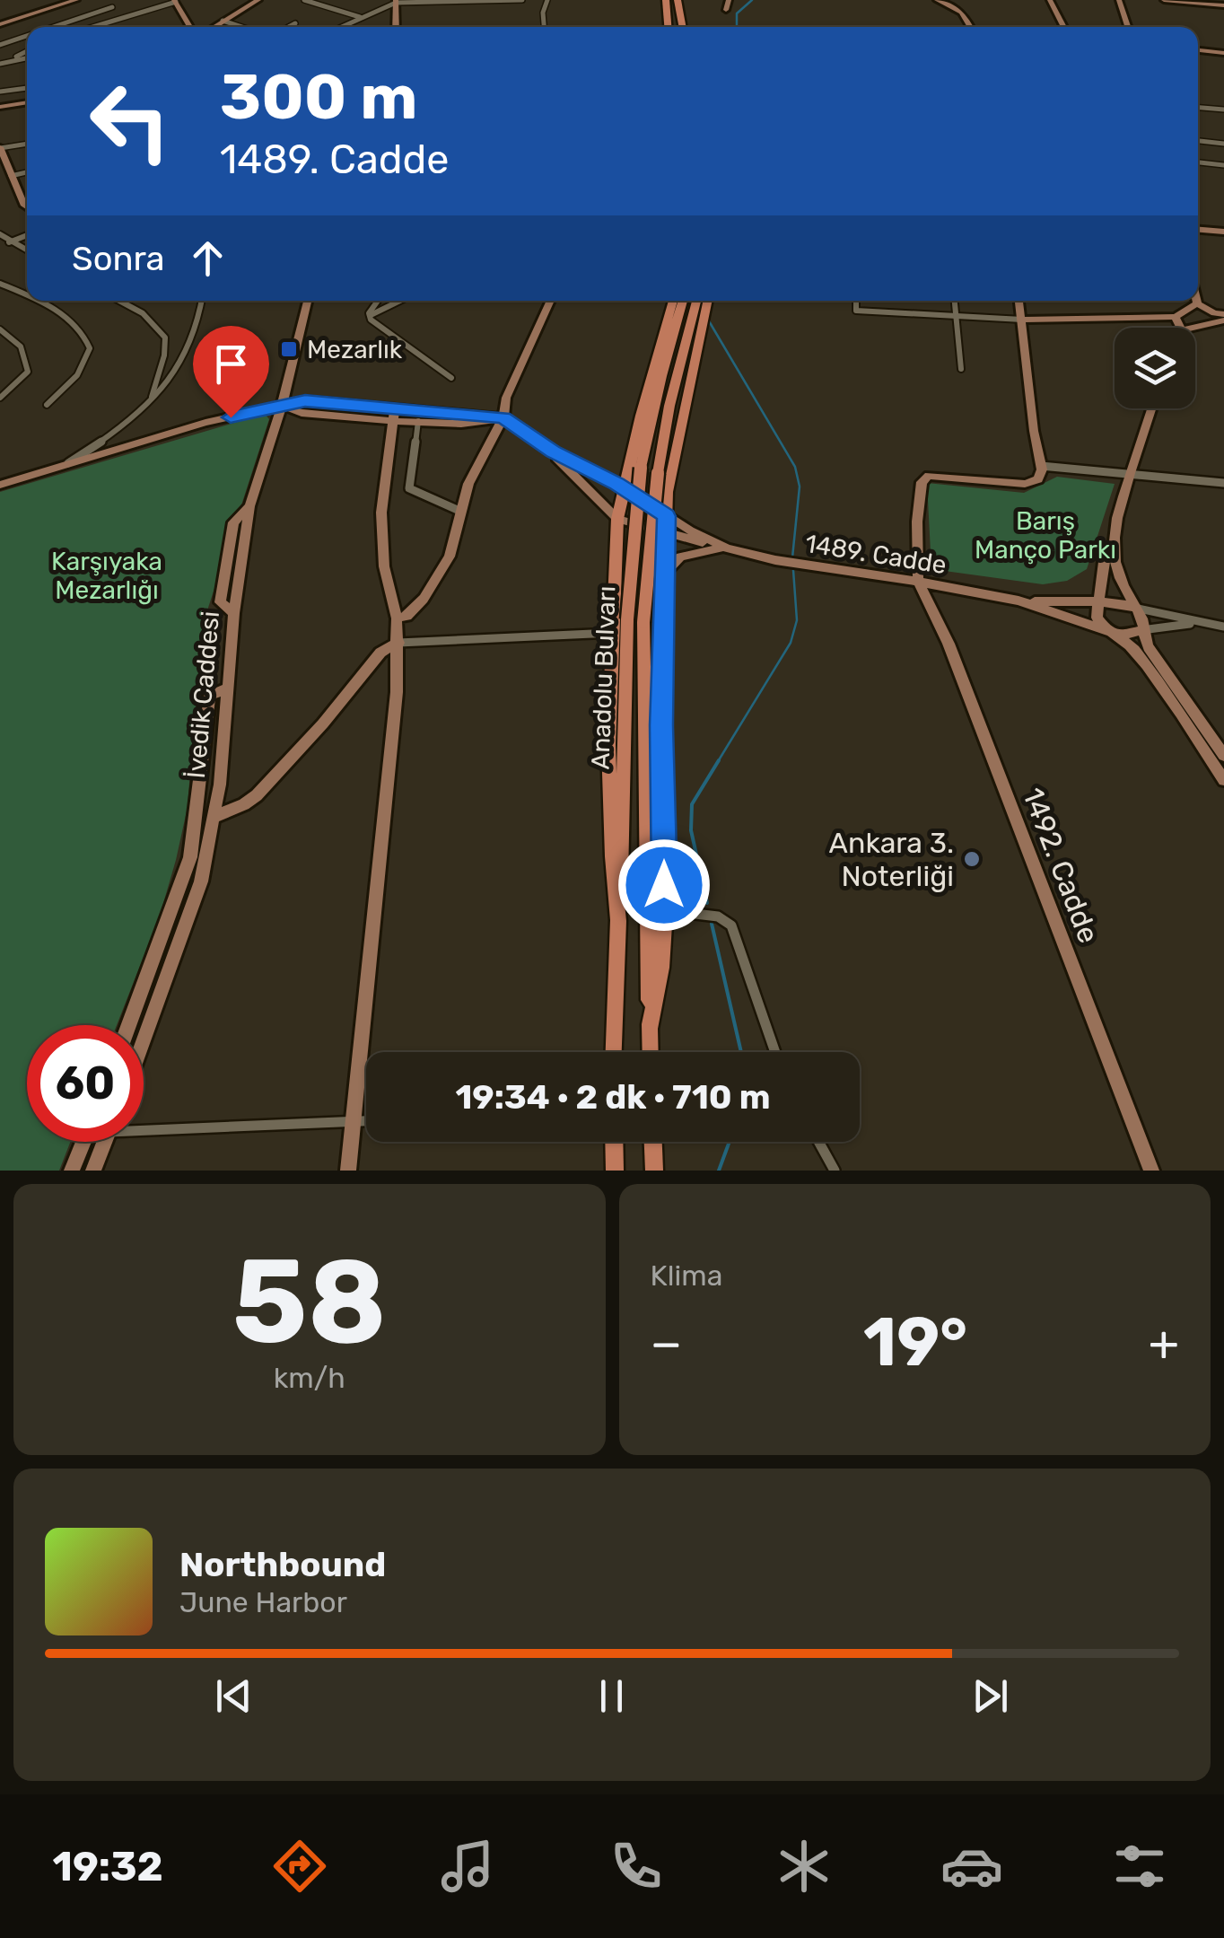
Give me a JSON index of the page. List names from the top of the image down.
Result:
{
  "streets": {
    "main road": ["Anadolu Bulvarı"],
    "street": ["1489. Cadde", "İvedik Caddesi", "1492. Cadde"]
  },
  "crossings": [
    ["1489. Cadde", "1492. Cadde"]
  ],
  "parks": ["Barış Manço Parkı", "Karşıyaka Mezarlığı"],
  "places": {
    "transit": ["Mezarlık"],
    "other": ["Ankara 3. Noterliği"]
  },
  "page": {
    "turn": ["300 m", "1489. Cadde"],
    "then": "Sonra",
    "limit": "60",
    "trip": "19:34 · 2 dk · 710 m",
    "tile": [
      ["58", "km/h"],
      "Klima"
    ],
    "heat": ["−", "19°", "+"],
    "song": ["Northbound", "June Harbor"],
    "tabs": "19:32"
  }
}
